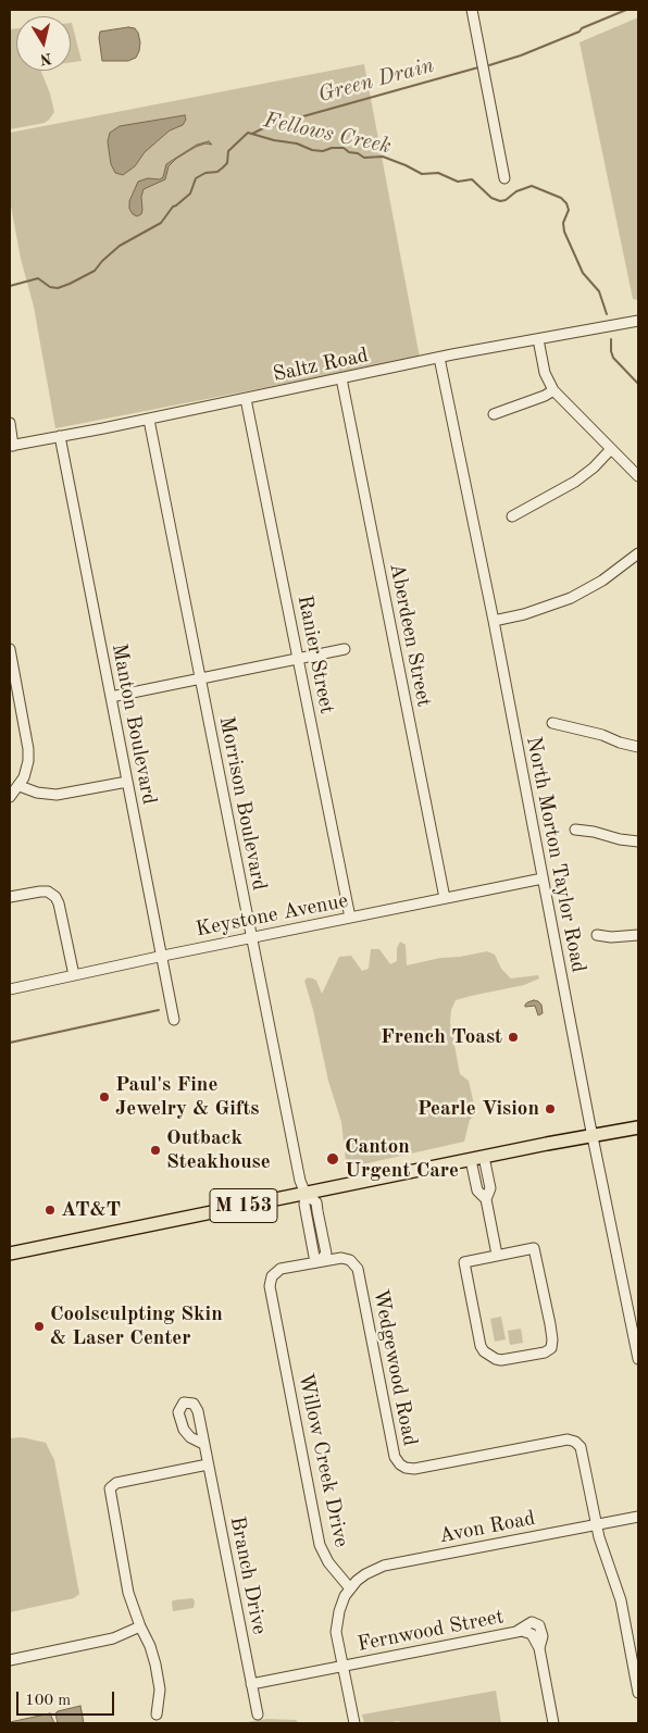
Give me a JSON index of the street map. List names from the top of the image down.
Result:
{
  "streets": {
    "main road": ["M 153"],
    "street": [
      "Saltz Road",
      "Aberdeen Street",
      "Ranier Street",
      "Manton Boulevard",
      "Morrison Boulevard",
      "North Morton Taylor Road",
      "Keystone Avenue",
      "Wedgewood Road",
      "Willow Creek Drive",
      "Avon Road",
      "Branch Drive",
      "Fernwood Street"
    ]
  },
  "crossings": [
    ["Saltz Road", "Aberdeen Street"],
    ["Saltz Road", "Ranier Street"],
    ["Saltz Road", "Manton Boulevard"],
    ["Saltz Road", "Morrison Boulevard"],
    ["Saltz Road", "North Morton Taylor Road"],
    ["Aberdeen Street", "Keystone Avenue"],
    ["Ranier Street", "Keystone Avenue"],
    ["Manton Boulevard", "Keystone Avenue"],
    ["Morrison Boulevard", "Keystone Avenue"],
    ["Morrison Boulevard", "M 153"],
    ["North Morton Taylor Road", "Keystone Avenue"],
    ["North Morton Taylor Road", "M 153"],
    ["Wedgewood Road", "Willow Creek Drive"],
    ["Wedgewood Road", "Avon Road"],
    ["Willow Creek Drive", "Avon Road"],
    ["Branch Drive", "Fernwood Street"]
  ],
  "water": ["Green Drain", "Fellows Creek"],
  "places": [
    "French Toast",
    "Paul's Fine Jewelry & Gifts",
    "Pearle Vision",
    "Outback Steakhouse",
    "Canton Urgent Care",
    "AT&T",
    "Coolsculpting Skin & Laser Center"
  ],
  "scale_bar": "100 m",
  "north": "bottom"
}
